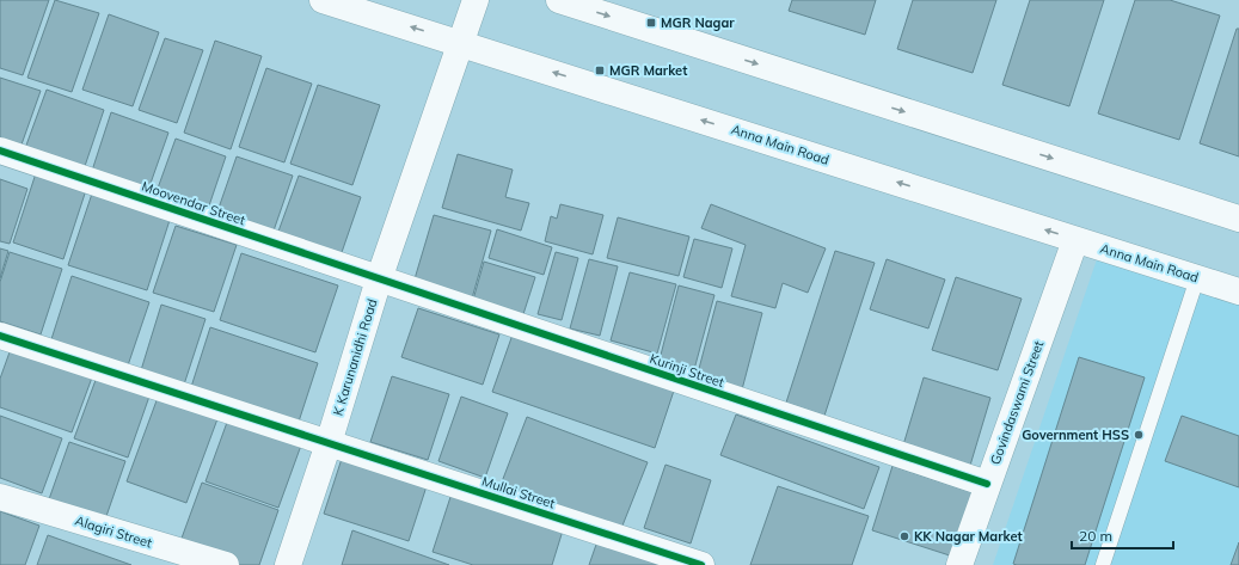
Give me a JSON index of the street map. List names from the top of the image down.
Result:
{
  "streets": {
    "street": [
      "Anna Main Road",
      "Moovendar Street",
      "K Karunanidhi Road",
      "Kurinji Street",
      "Govindaswami Street",
      "Mullai Street",
      "Alagiri Street"
    ]
  },
  "crossings": [
    ["Anna Main Road", "K Karunanidhi Road"],
    ["Anna Main Road", "Govindaswami Street"],
    ["Moovendar Street", "K Karunanidhi Road"],
    ["Moovendar Street", "Kurinji Street"],
    ["K Karunanidhi Road", "Kurinji Street"],
    ["K Karunanidhi Road", "Mullai Street"],
    ["Kurinji Street", "Govindaswami Street"]
  ],
  "places": {
    "transit": ["MGR Nagar", "MGR Market"],
    "other": ["Government HSS", "KK Nagar Market"]
  },
  "scale_bar": "20 m"
}
